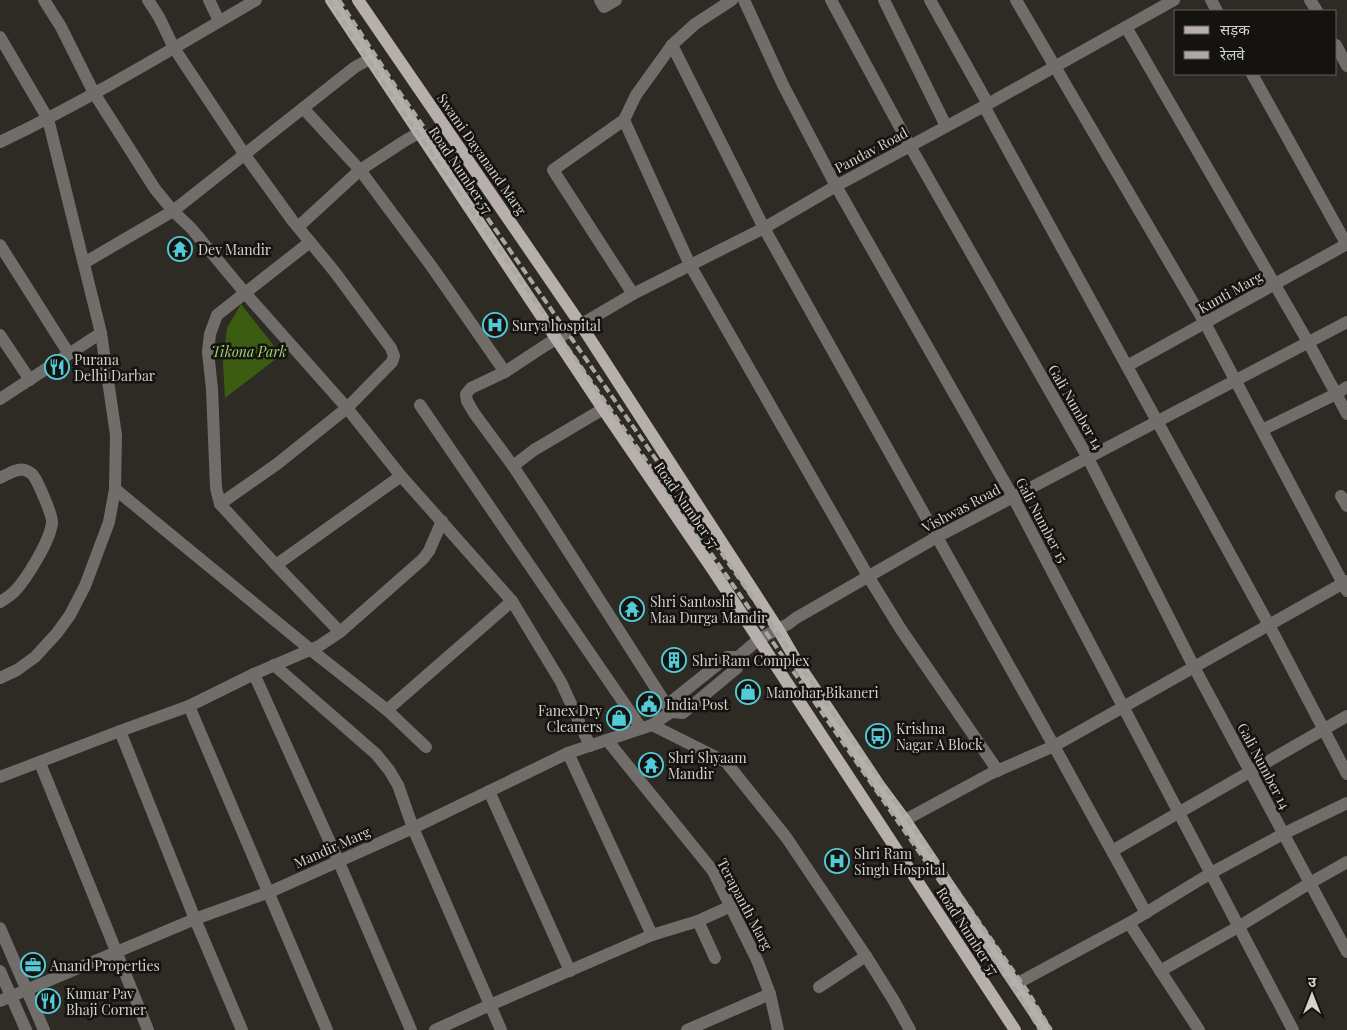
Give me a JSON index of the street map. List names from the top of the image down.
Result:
{
  "streets": {
    "main road": ["Swami Dayanand Marg", "Road Number 57"],
    "street": [
      "Pandav Road",
      "Kunti Marg",
      "Gali Number 14",
      "Vishwas Road",
      "Gali Number 15",
      "Mandir Marg",
      "Terapanth Marg"
    ]
  },
  "crossings": [
    ["Pandav Road", "Swami Dayanand Marg"],
    ["Pandav Road", "Road Number 57"],
    ["Pandav Road", "Gali Number 14"],
    ["Pandav Road", "Gali Number 15"],
    ["Swami Dayanand Marg", "Road Number 57"],
    ["Road Number 57", "Vishwas Road"],
    ["Road Number 57", "Mandir Marg"],
    ["Gali Number 14", "Vishwas Road"],
    ["Vishwas Road", "Gali Number 15"],
    ["Vishwas Road", "Mandir Marg"],
    ["Mandir Marg", "Terapanth Marg"]
  ],
  "parks": ["Tikona Park"],
  "places": {
    "temple": ["Dev Mandir", "Shri Santoshi Maa Durga Mandir", "Shri Shyaam Mandir"],
    "hospital": ["Surya hospital", "Shri Ram Singh Hospital"],
    "restaurant": ["Purana Delhi Darbar", "Kumar Pav Bhaji Corner"],
    "building": ["Shri Ram Complex"],
    "shop": ["Manohar Bikaneri", "Fanex Dry Cleaners"],
    "public building": ["India Post"],
    "bus stop": ["Krishna Nagar A Block"],
    "office": ["Anand Properties"]
  },
  "legend": ["सड़क", "रेलवे"],
  "north": "top"
}
